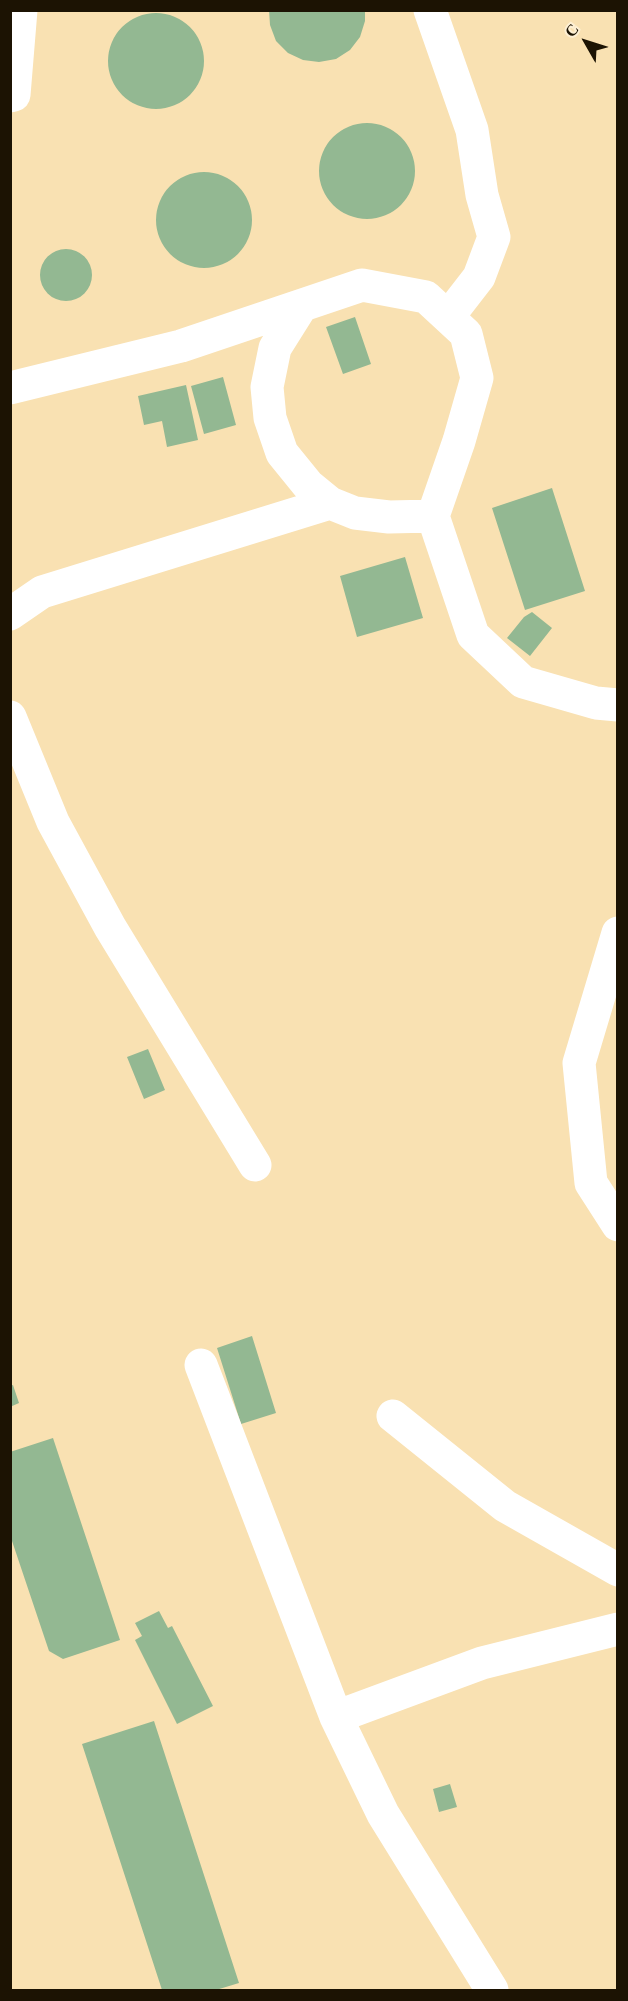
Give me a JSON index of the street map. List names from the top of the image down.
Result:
{
  "north": "top left"
}
